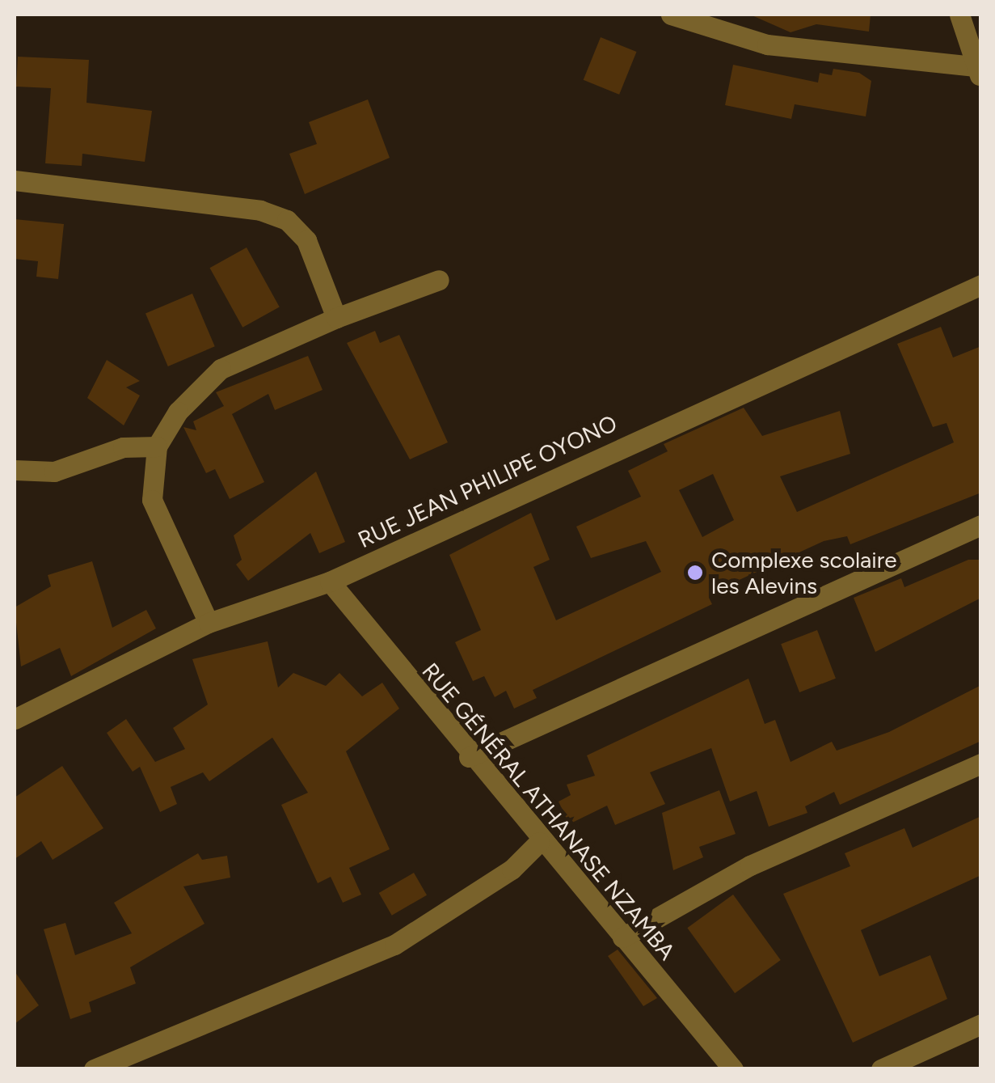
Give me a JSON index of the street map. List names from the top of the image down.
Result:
{
  "streets": {
    "street": ["RUE JEAN PHILIPE OYONO", "RUE GÉNÉRAL ATHANASE NZAMBA"]
  },
  "crossings": [
    ["RUE JEAN PHILIPE OYONO", "RUE GÉNÉRAL ATHANASE NZAMBA"]
  ],
  "places": ["Complexe scolaire les Alevins"]
}
